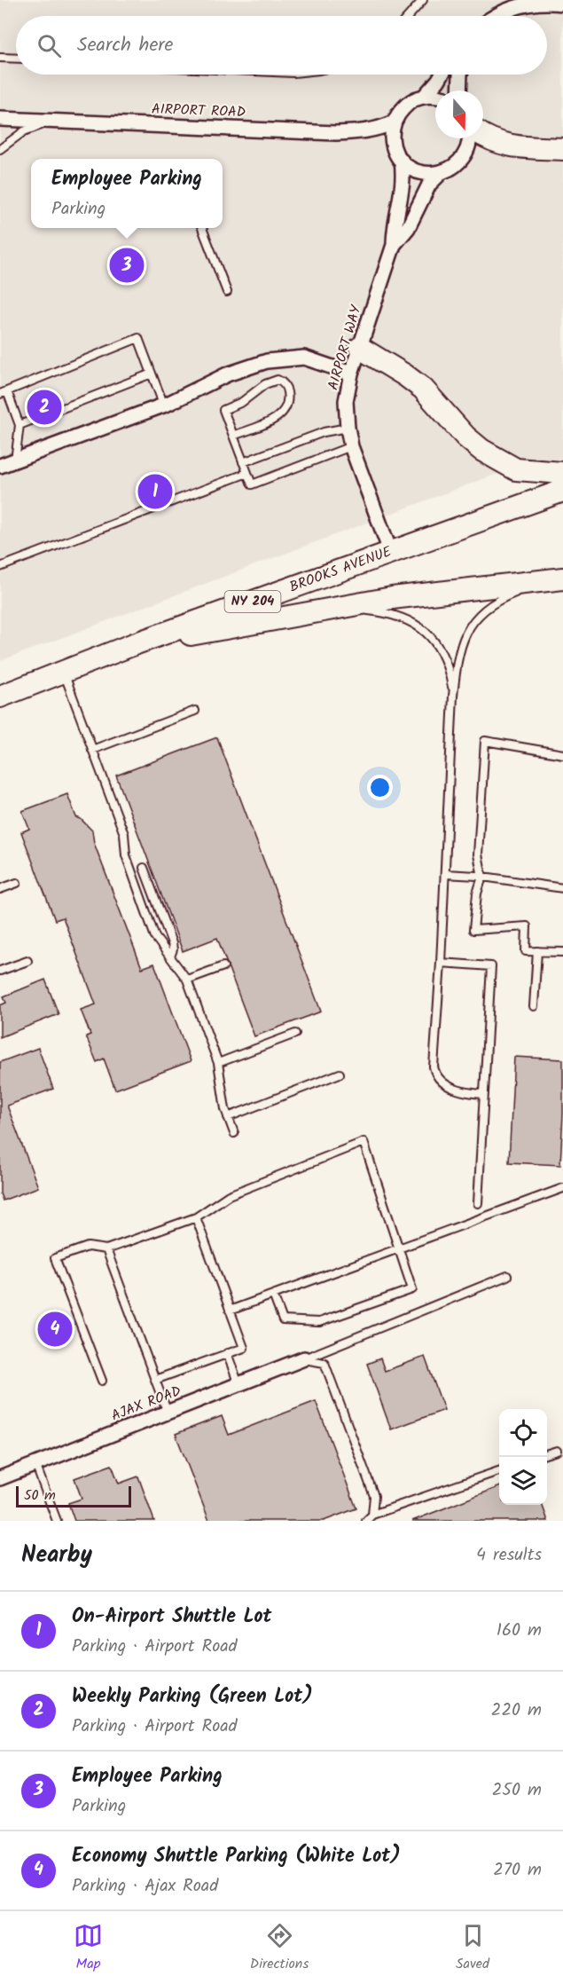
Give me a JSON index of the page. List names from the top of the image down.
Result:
{
  "streets": {
    "main road": ["BROOKS AVENUE", "NY 204"],
    "street": ["AIRPORT ROAD", "AIRPORT WAY", "AJAX ROAD"]
  },
  "crossings": [
    ["AIRPORT ROAD", "AIRPORT WAY"],
    ["AIRPORT WAY", "BROOKS AVENUE"]
  ],
  "scale_bar": "50 m",
  "north": "bottom",
  "page": {
    "search": "Search here",
    "popup": ["Employee Parking", "Parking"],
    "pins": [
      "3",
      "2",
      "1",
      "4"
    ],
    "scale": "50 m",
    "heading": ["Nearby", "4 results"],
    "list": [
      {
        "mark": "1",
        "name": "On-Airport Shuttle Lot",
        "note": "Parking · Airport Road",
        "value": "160 m"
      },
      {
        "mark": "2",
        "name": "Weekly Parking (Green Lot)",
        "note": "Parking · Airport Road",
        "value": "220 m"
      },
      {
        "mark": "3",
        "name": "Employee Parking",
        "note": "Parking",
        "value": "250 m"
      },
      {
        "mark": "4",
        "name": "Economy Shuttle Parking (White Lot)",
        "note": "Parking · Ajax Road",
        "value": "270 m"
      }
    ],
    "nav": ["Map", "Directions", "Saved"]
  }
}
